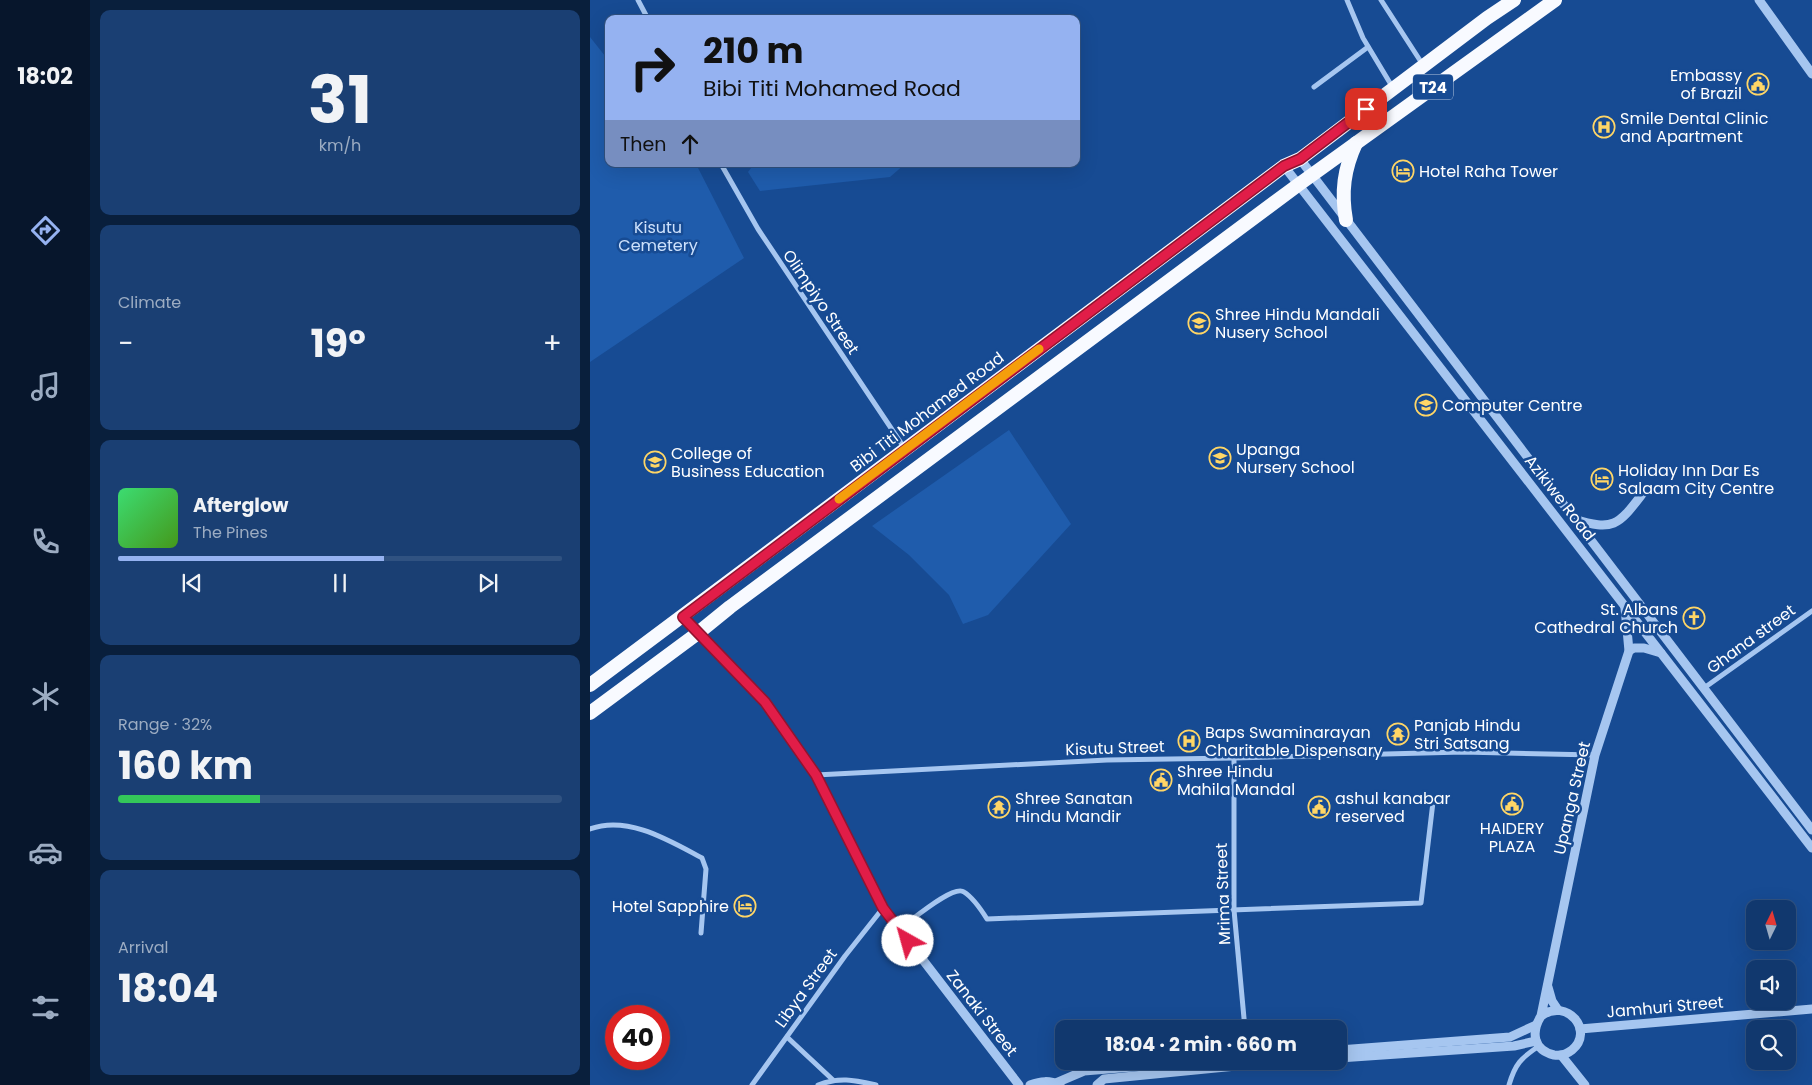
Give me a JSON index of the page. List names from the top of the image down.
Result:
{
  "streets": {
    "highway": ["T24", "Bibi Titi Mohamed Road"],
    "street": [
      "Olimpiyo Street",
      "Azikiwe Road",
      "Ghana street",
      "Kisutu Street",
      "Upanga Street",
      "Mrima Street",
      "Libya Street",
      "Jamhuri Street",
      "Zanaki Street"
    ]
  },
  "crossings": [
    ["T24", "Bibi Titi Mohamed Road"],
    ["T24", "Azikiwe Road"],
    ["T24", "Zanaki Street"],
    ["Olimpiyo Street", "Bibi Titi Mohamed Road"],
    ["Bibi Titi Mohamed Road", "Azikiwe Road"],
    ["Bibi Titi Mohamed Road", "Zanaki Street"],
    ["Azikiwe Road", "Ghana street"],
    ["Azikiwe Road", "Upanga Street"],
    ["Kisutu Street", "Upanga Street"],
    ["Kisutu Street", "Mrima Street"],
    ["Kisutu Street", "Zanaki Street"],
    ["Upanga Street", "Jamhuri Street"],
    ["Libya Street", "Zanaki Street"]
  ],
  "parks": ["Kisutu Cemetery"],
  "places": {
    "public building": [
      "Embassy of Brazil",
      "Shree Hindu Mahila Mandal",
      "HAIDERY PLAZA",
      "ashul kanabar reserved"
    ],
    "hospital": ["Smile Dental Clinic and Apartment", "Baps Swaminarayan Charitable Dispensary"],
    "hotel": ["Hotel Raha Tower", "Holiday Inn Dar Es Salaam City Centre", "Hotel Sapphire"],
    "school or university": [
      "Shree Hindu Mandali Nusery School",
      "Computer Centre",
      "Upanga Nursery School",
      "College of Business Education"
    ],
    "church": ["St. Albans Cathedral Church"],
    "temple": ["Panjab Hindu Stri Satsang", "Shree Sanatan Hindu Mandir"]
  },
  "north": "top",
  "page": {
    "tabs": "18:02",
    "tile": [
      ["31", "km/h"],
      "Climate",
      ["Range · 32%", "160 km"],
      ["Arrival", "18:04"]
    ],
    "turn": ["210 m", "Bibi Titi Mohamed Road"],
    "then": "Then",
    "heat": ["−", "19°", "+"],
    "song": ["Afterglow", "The Pines"],
    "limit": "40",
    "trip": "18:04 · 2 min · 660 m"
  }
}
